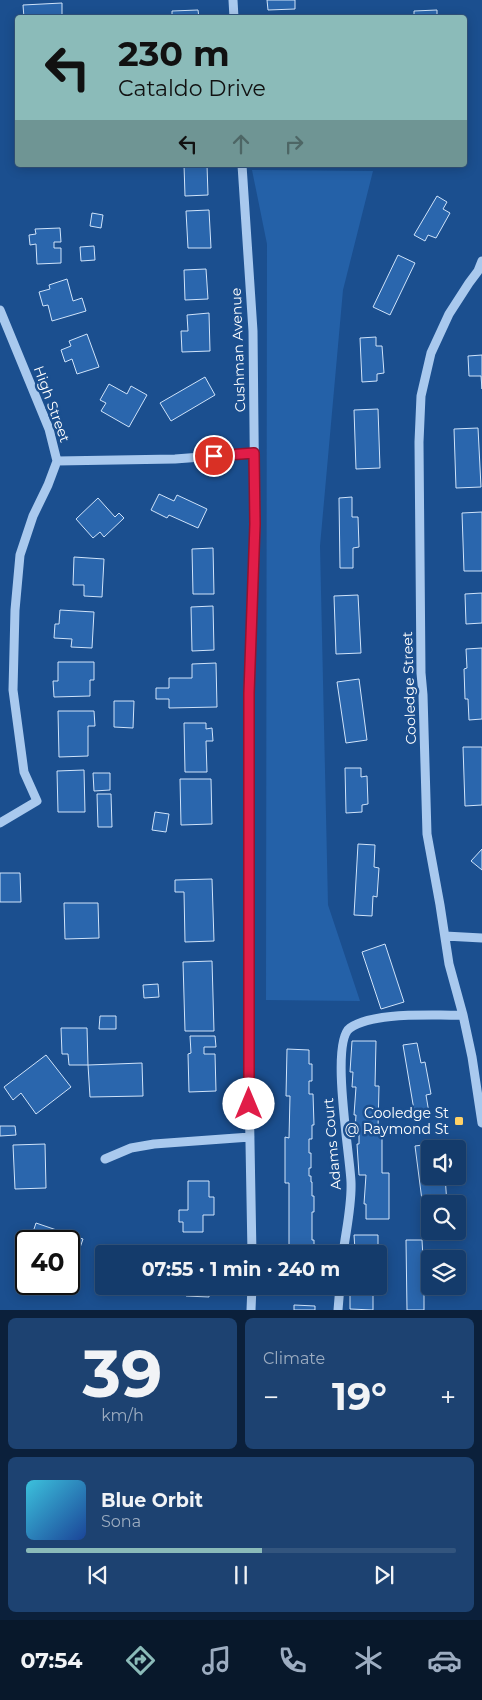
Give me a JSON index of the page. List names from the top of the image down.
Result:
{
  "streets": {
    "street": [
      "Cushman Avenue",
      "High Street",
      "Cooledge Street",
      "Adams Court"
    ]
  },
  "crossings": [
    ["Cooledge Street", "Adams Court"]
  ],
  "places": {
    "transit": ["Cooledge St @ Raymond St"]
  },
  "page": {
    "turn": ["230 m", "Cataldo Drive"],
    "limit": "40",
    "trip": "07:55 · 1 min · 240 m",
    "tile": [
      ["39", "km/h"],
      "Climate"
    ],
    "heat": ["−", "19°", "+"],
    "song": ["Blue Orbit", "Sona"],
    "tabs": "07:54"
  }
}
